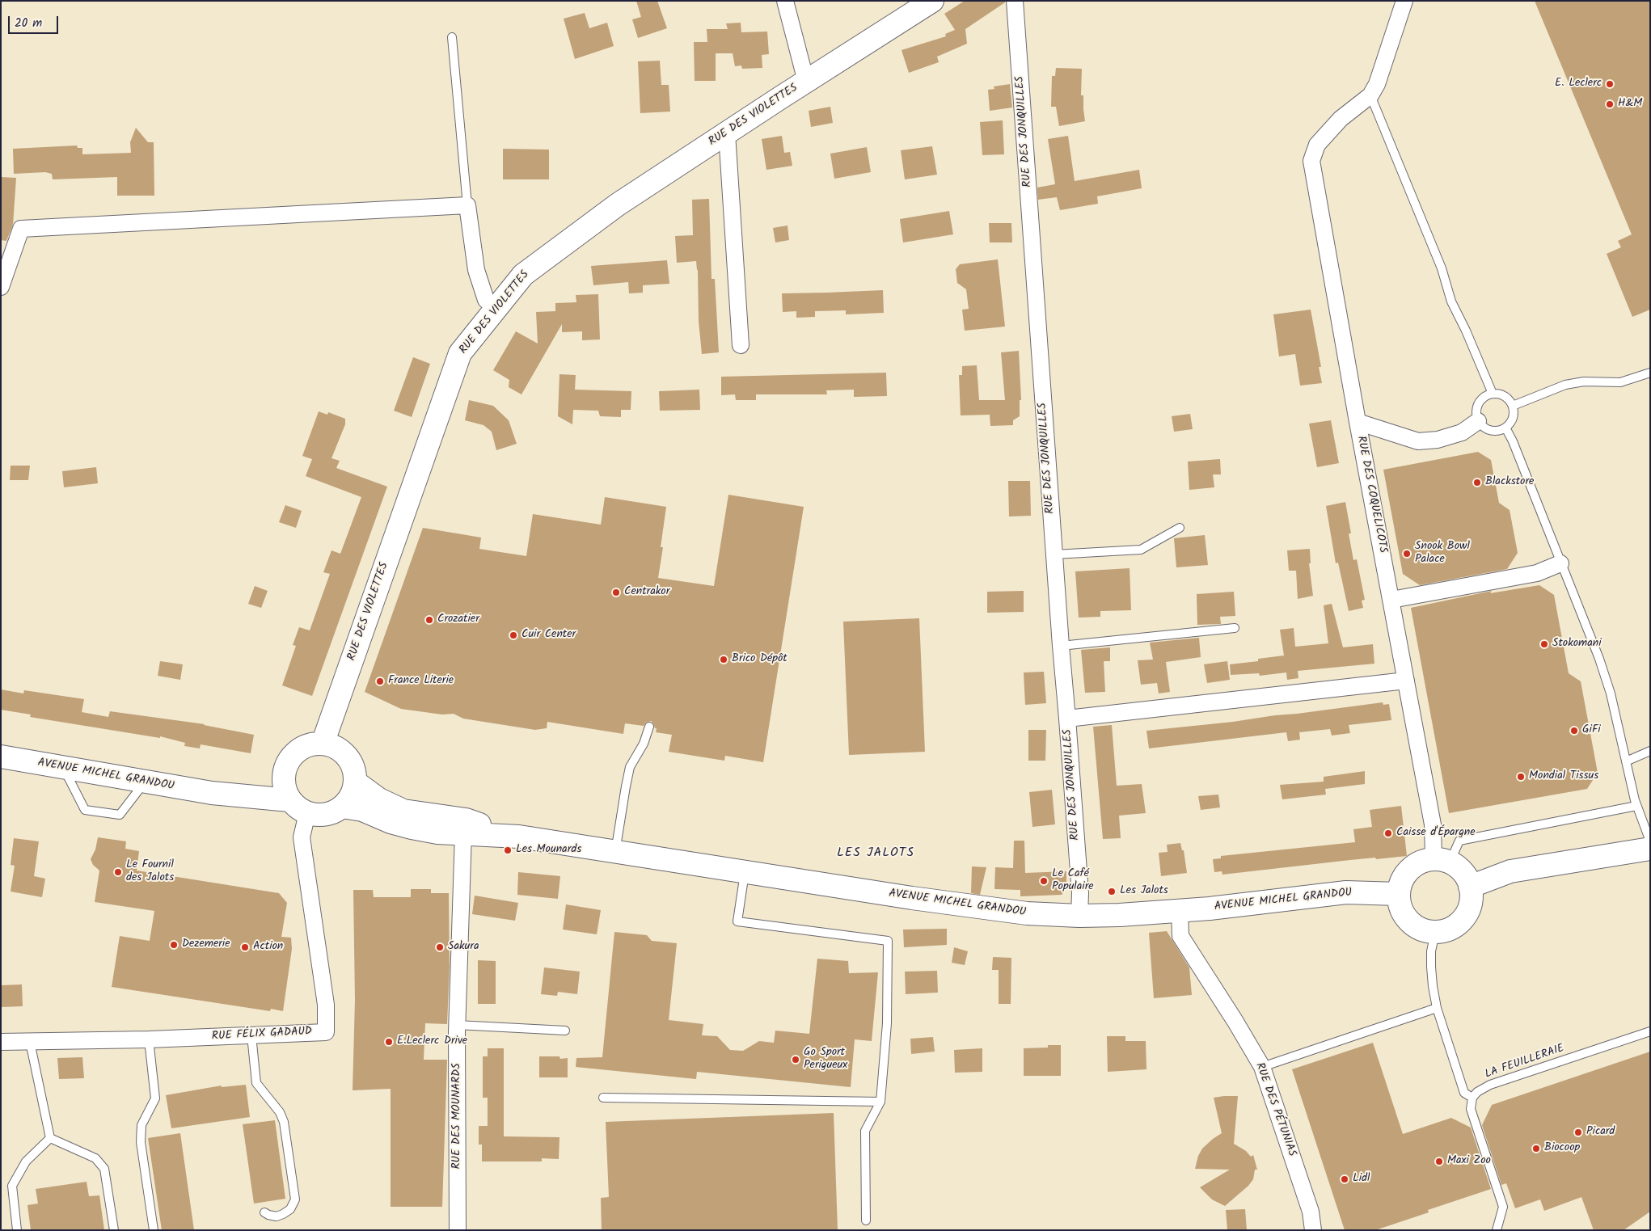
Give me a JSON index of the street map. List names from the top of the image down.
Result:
{
  "streets": {
    "main road": ["RUE DES VIOLETTES", "AVENUE MICHEL GRANDOU"],
    "street": [
      "RUE DES JONQUILLES",
      "RUE DES COQUELICOTS",
      "RUE FÉLIX GADAUD",
      "RUE DES PÉTUNIAS",
      "RUE DES MOUNARDS"
    ],
    "lane": ["LA FEUILLERAIE"]
  },
  "crossings": [
    ["RUE DES VIOLETTES", "AVENUE MICHEL GRANDOU"],
    ["RUE DES VIOLETTES", "RUE FÉLIX GADAUD"],
    ["RUE DES JONQUILLES", "AVENUE MICHEL GRANDOU"],
    ["RUE DES COQUELICOTS", "AVENUE MICHEL GRANDOU"],
    ["AVENUE MICHEL GRANDOU", "RUE FÉLIX GADAUD"],
    ["AVENUE MICHEL GRANDOU", "RUE DES PÉTUNIAS"],
    ["AVENUE MICHEL GRANDOU", "RUE DES MOUNARDS"]
  ],
  "districts": ["LES JALOTS"],
  "places": [
    "E. Leclerc",
    "H&M",
    "Blackstore",
    "Snook Bowl Palace",
    "Centrakor",
    "Crozatier",
    "Cuir Center",
    "Stokomani",
    "Brico Dépôt",
    "France Literie",
    "GiFi",
    "Mondial Tissus",
    "Caisse d'Épargne",
    "Les Mounards",
    "Le Fournil des Jalots",
    "Le Café Populaire",
    "Les Jalots",
    "Dezemerie",
    "Action",
    "Sakura",
    "E.Leclerc Drive",
    "Go Sport Perigueux",
    "Picard",
    "Biocoop",
    "Maxi Zoo",
    "Lidl"
  ],
  "scale_bar": "20 m"
}
